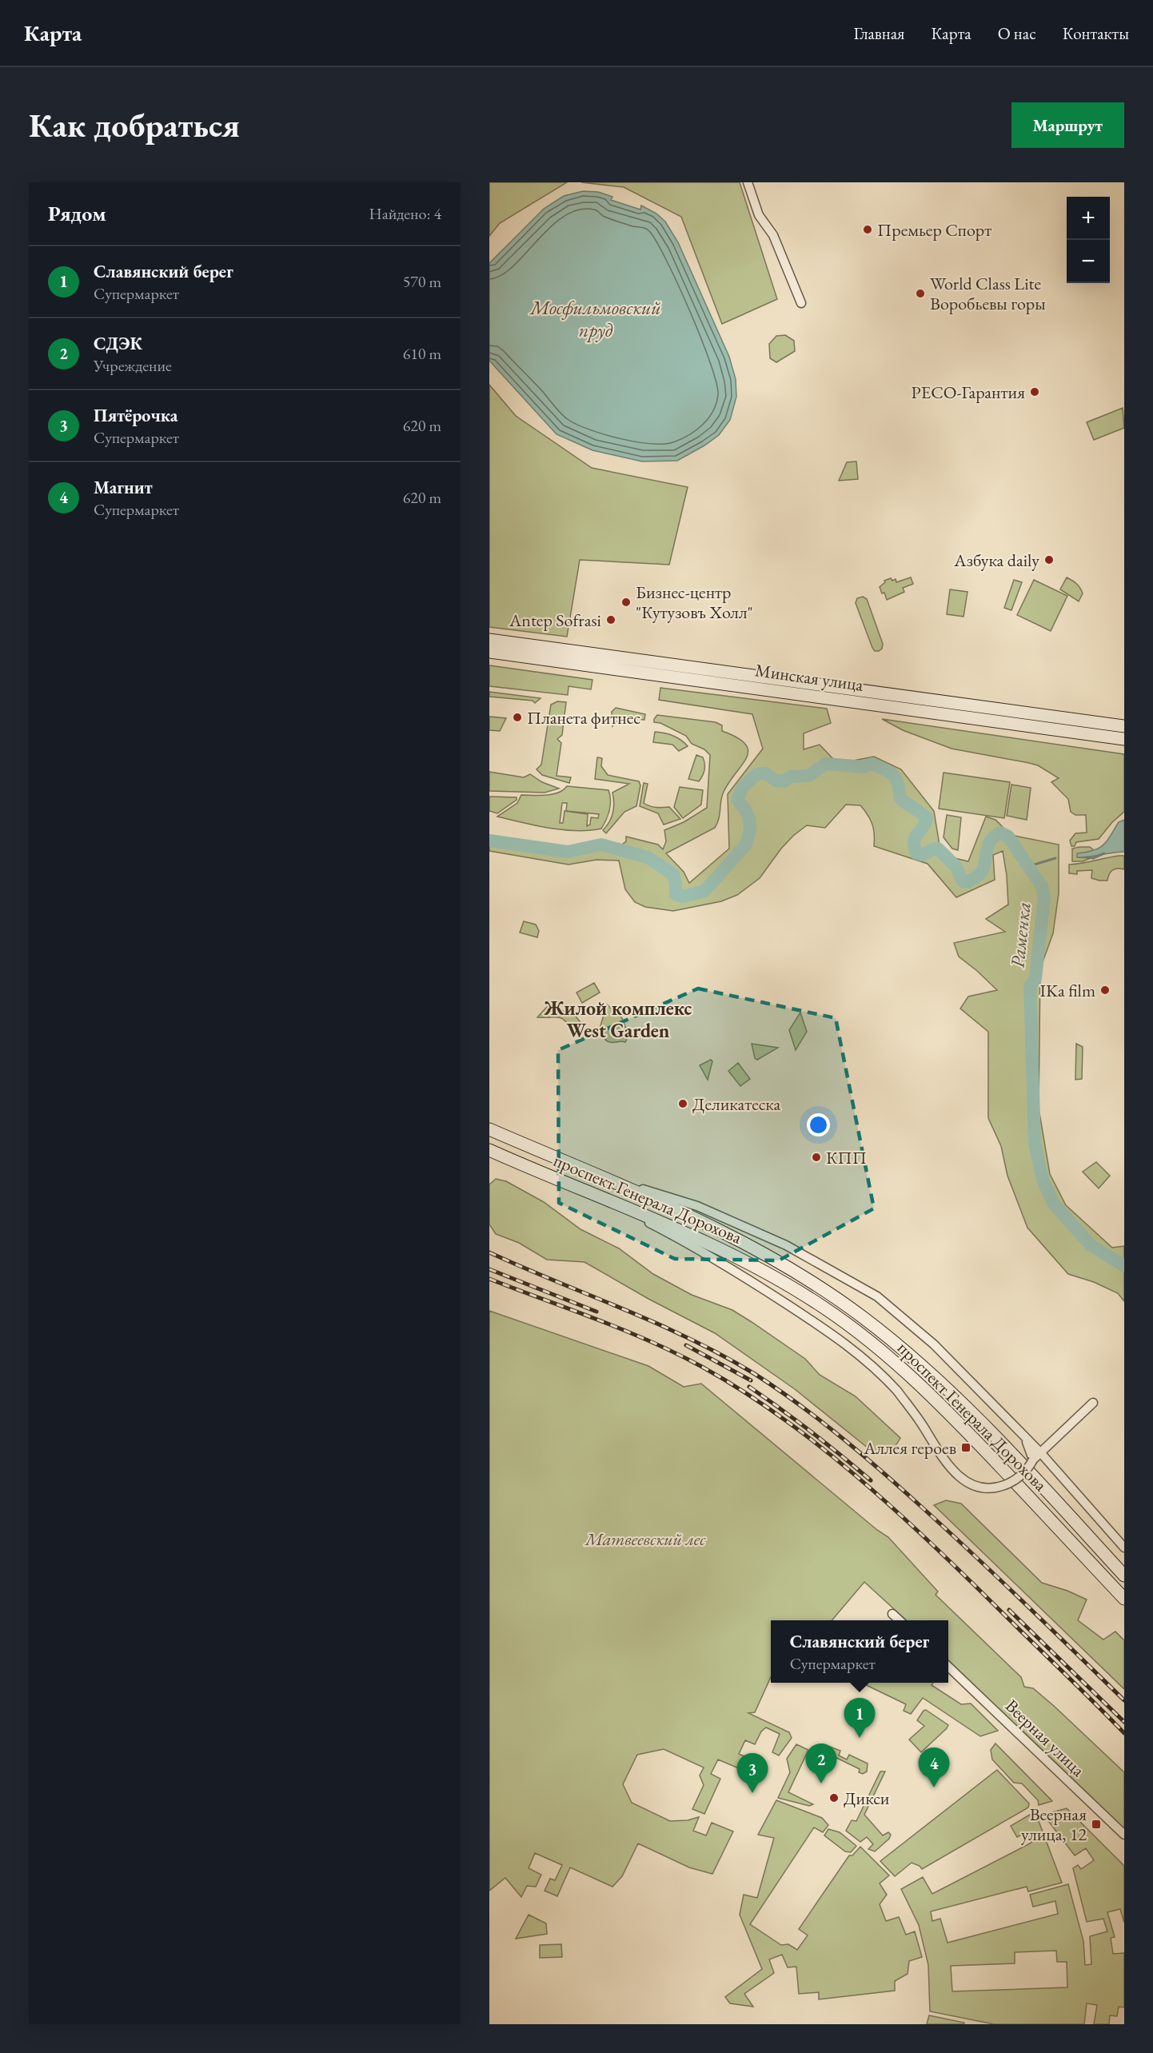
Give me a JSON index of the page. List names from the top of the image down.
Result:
{
  "streets": {
    "main road": ["Минская улица", "проспект Генерала Дорохова"],
    "street": ["Веерная улица"]
  },
  "districts": ["Жилой комплекс West Garden"],
  "water": ["Мосфильмовский пруд", "Раменка"],
  "parks": ["Матвеевский лес"],
  "places": {
    "other": [
      "Премьер Спорт",
      "World Class Lite Воробьевы горы",
      "РЕСО-Гарантия",
      "Азбука daily",
      "Бизнес-центр \"Кутузовъ Холл\"",
      "Antep Sofrasi",
      "Планета фитнес",
      "IKa film",
      "Деликатеска",
      "КПП",
      "Дикси"
    ],
    "transit": ["Аллея героев", "Веерная улица, 12"]
  },
  "page": {
    "header": "Карта",
    "nav": [
      "Главная",
      "Карта",
      "О нас",
      "Контакты"
    ],
    "buttons": "Маршрут",
    "title": "Как добраться",
    "heading": ["Рядом", "Найдено: 4"],
    "map_buttons": ["+", "−"],
    "list": [
      {
        "mark": "1",
        "name": "Славянский берег",
        "note": "Супермаркет",
        "value": "570 m"
      },
      {
        "mark": "2",
        "name": "СДЭК",
        "note": "Учреждение",
        "value": "610 m"
      },
      {
        "mark": "3",
        "name": "Пятёрочка",
        "note": "Супермаркет",
        "value": "620 m"
      },
      {
        "mark": "4",
        "name": "Магнит",
        "note": "Супермаркет",
        "value": "620 m"
      }
    ],
    "popup": ["Славянский берег", "Супермаркет"],
    "pins": [
      "1",
      "2",
      "4",
      "3"
    ]
  }
}
